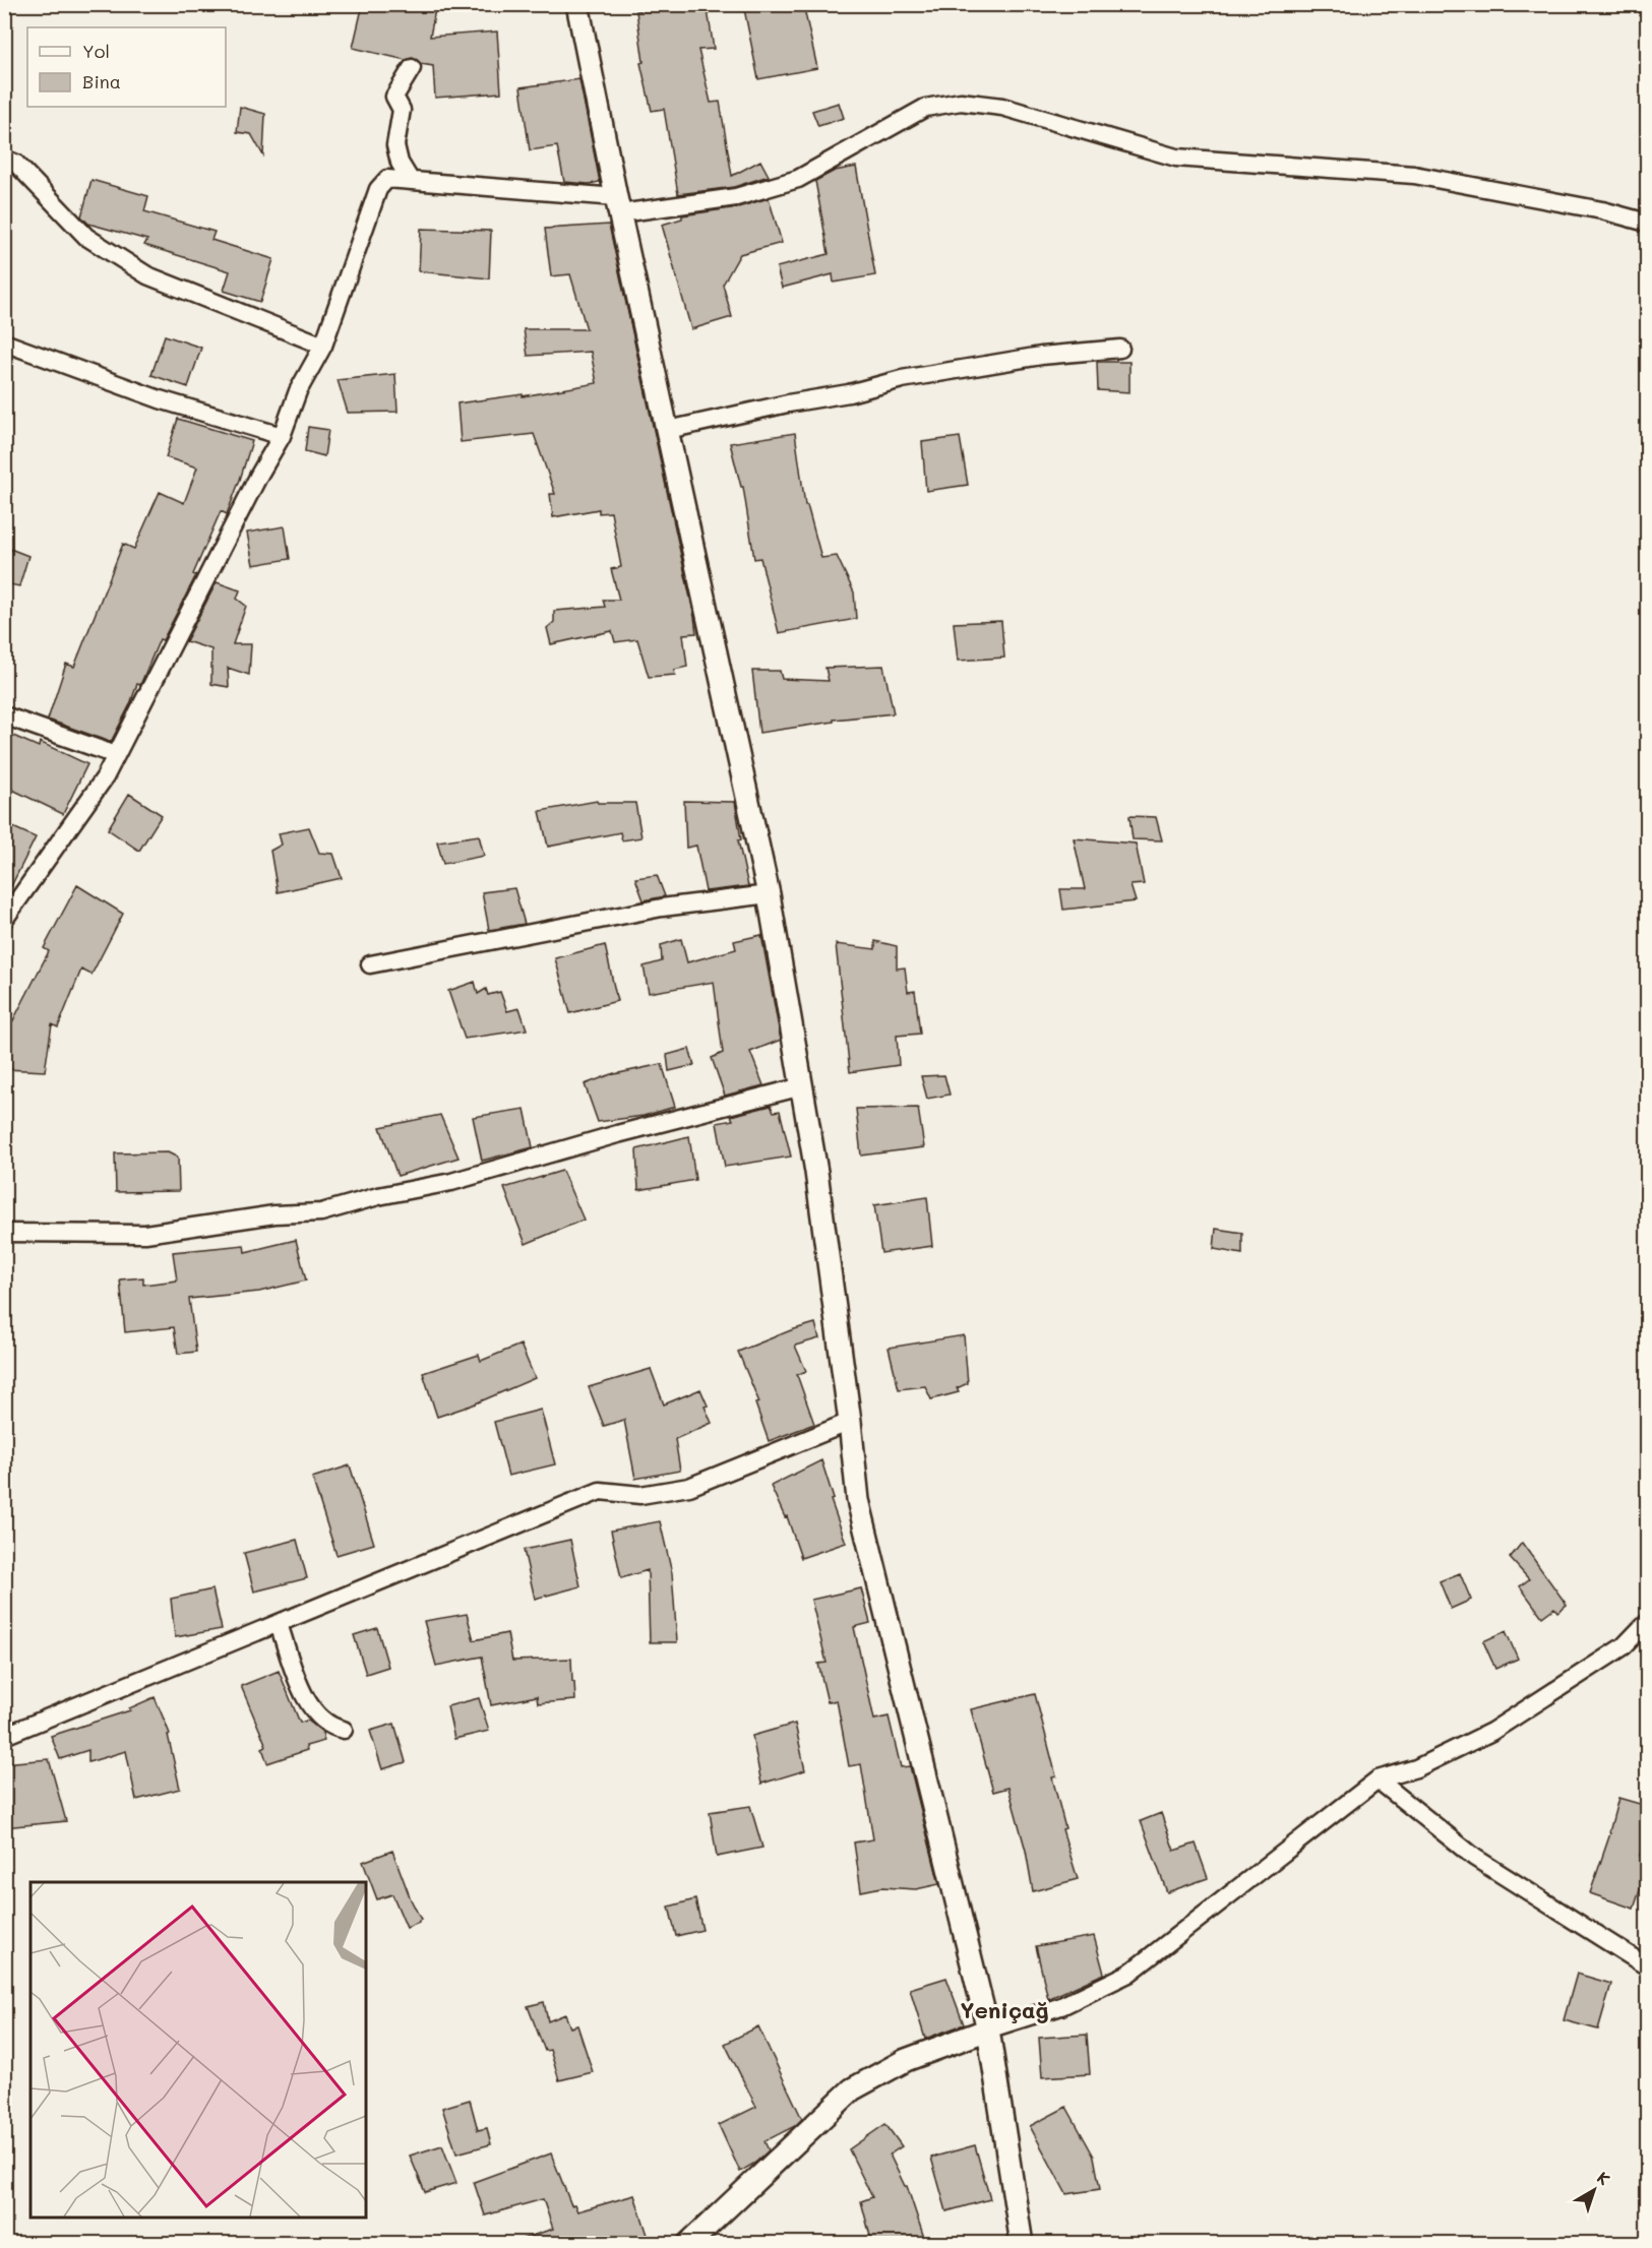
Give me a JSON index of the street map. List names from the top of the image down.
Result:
{
  "districts": ["Yeniçağ"],
  "legend": ["Yol", "Bina"],
  "north": "top right"
}
